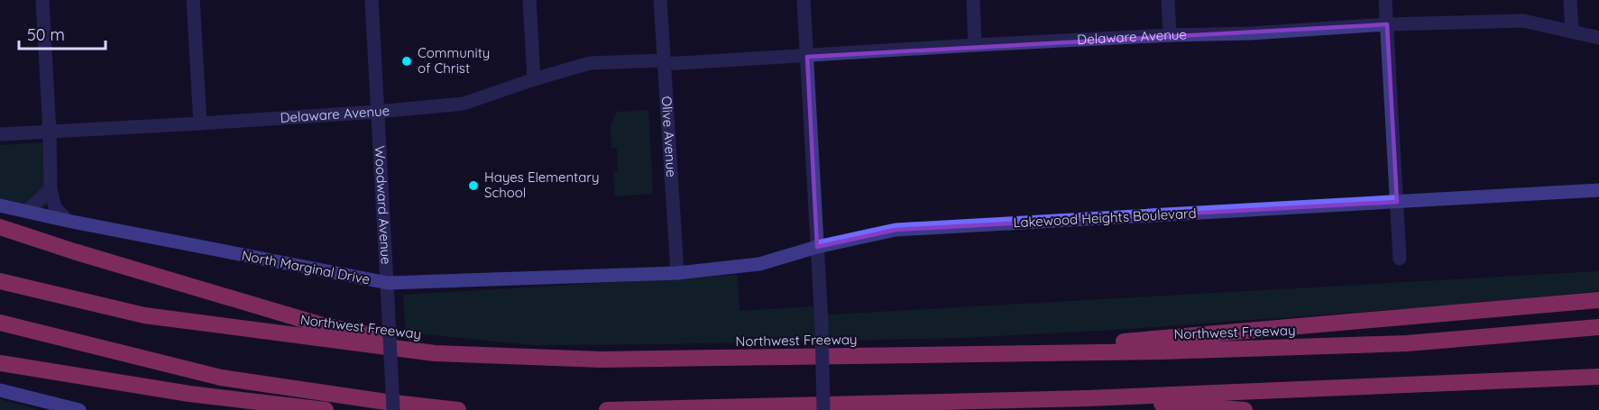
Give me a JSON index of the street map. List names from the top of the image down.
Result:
{
  "streets": {
    "highway": ["Northwest Freeway"],
    "main road": ["Lakewood Heights Boulevard", "North Marginal Drive"],
    "street": ["Delaware Avenue", "Olive Avenue", "Woodward Avenue"]
  },
  "crossings": [
    ["Delaware Avenue", "Olive Avenue"],
    ["Delaware Avenue", "Woodward Avenue"],
    ["Olive Avenue", "Lakewood Heights Boulevard"],
    ["Woodward Avenue", "North Marginal Drive"],
    ["Lakewood Heights Boulevard", "North Marginal Drive"]
  ],
  "places": ["Community of Christ", "Hayes Elementary School"],
  "scale_bar": "50 m"
}
